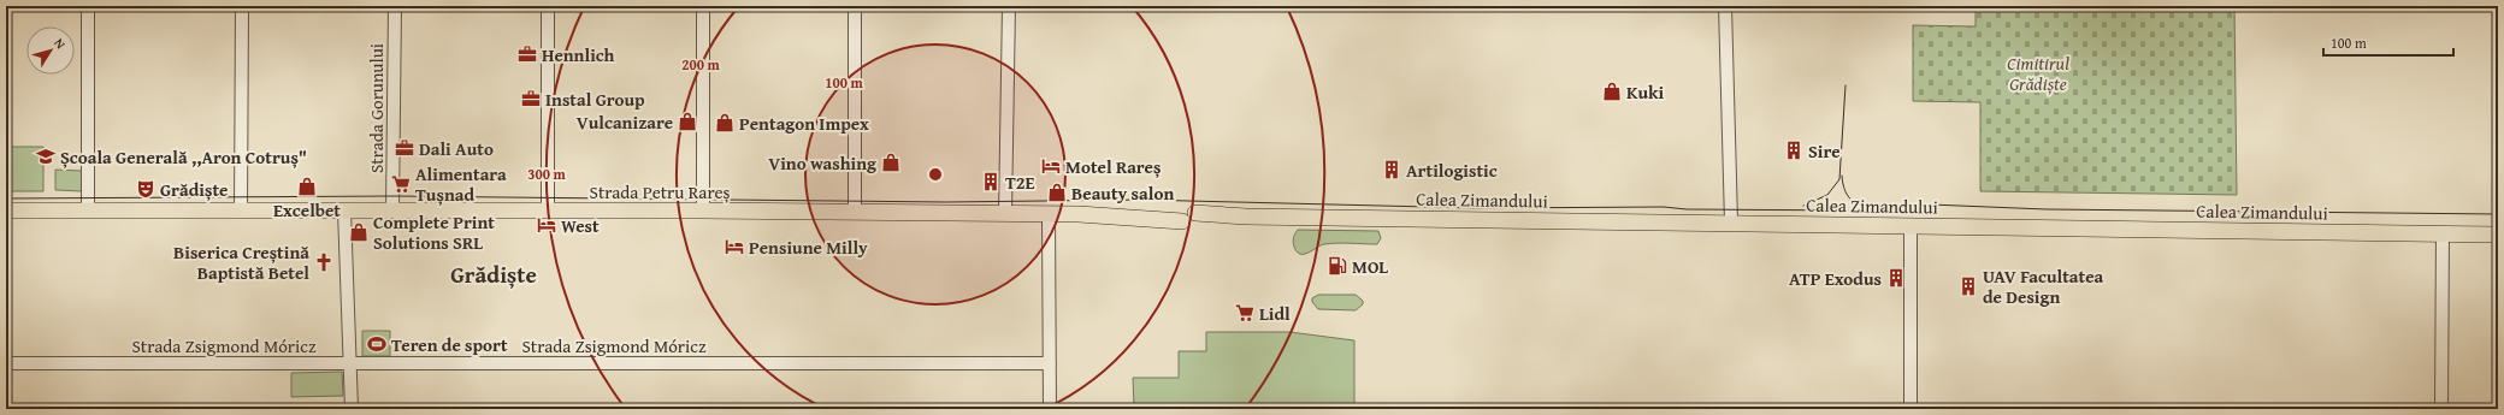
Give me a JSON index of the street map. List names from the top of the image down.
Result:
{
  "streets": {
    "main road": ["Strada Petru Rareș", "Calea Zimandului"],
    "street": ["Strada Gorunului", "Strada Zsigmond Móricz"]
  },
  "crossings": [
    ["Strada Gorunului", "Strada Petru Rareș"],
    ["Strada Petru Rareș", "Calea Zimandului"]
  ],
  "districts": ["Grădiște"],
  "parks": ["Cimitirul Grădiște"],
  "places": {
    "office": ["Hennlich", "Instal Group", "Dali Auto"],
    "shop": [
      "Kuki",
      "Vulcanizare",
      "Pentagon Impex",
      "Vino washing",
      "Excelbet",
      "Beauty salon",
      "Complete Print Solutions SRL"
    ],
    "building": [
      "Sire",
      "Artilogistic",
      "T2E",
      "ATP Exodus",
      "UAV Facultatea de Design"
    ],
    "school or university": ["Școala Generală ,,Aron Cotruș\""],
    "hotel": ["Motel Rareș", "West", "Pensiune Milly"],
    "supermarket": ["Alimentara Tușnad", "Lidl"],
    "theatre": ["Grădiște"],
    "church": ["Biserica Creștină Baptistă Betel"],
    "fuel station": ["MOL"],
    "sports": ["Teren de sport"]
  },
  "scale_bar": "100 m",
  "north": "top right",
  "rings": ["200 m", "100 m", "300 m"]
}
